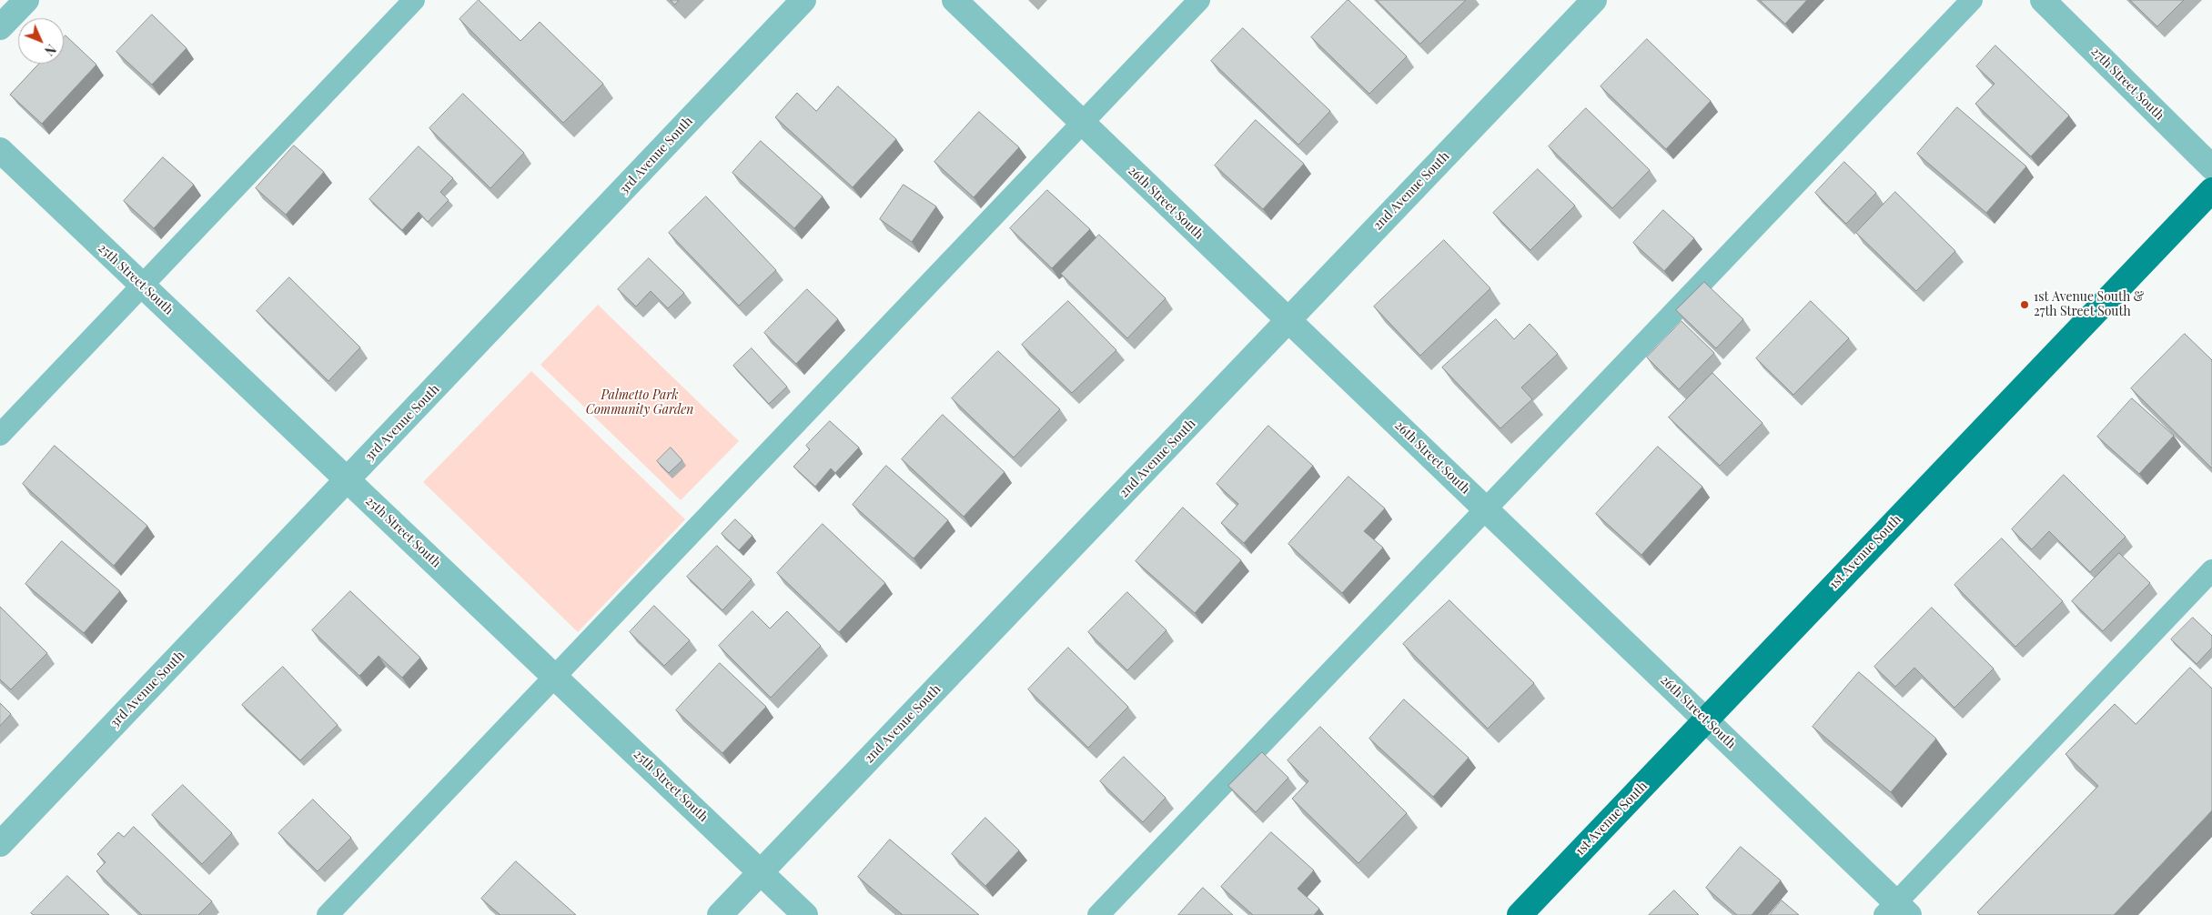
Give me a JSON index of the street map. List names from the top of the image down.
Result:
{
  "streets": {
    "main road": ["1st Avenue South"],
    "street": [
      "27th Street South",
      "3rd Avenue South",
      "2nd Avenue South",
      "26th Street South",
      "25th Street South"
    ]
  },
  "crossings": [
    ["3rd Avenue South", "25th Street South"],
    ["2nd Avenue South", "26th Street South"],
    ["2nd Avenue South", "25th Street South"],
    ["26th Street South", "1st Avenue South"]
  ],
  "parks": ["Palmetto Park Community Garden"],
  "places": ["1st Avenue South & 27th Street South"],
  "north": "bottom right"
}
